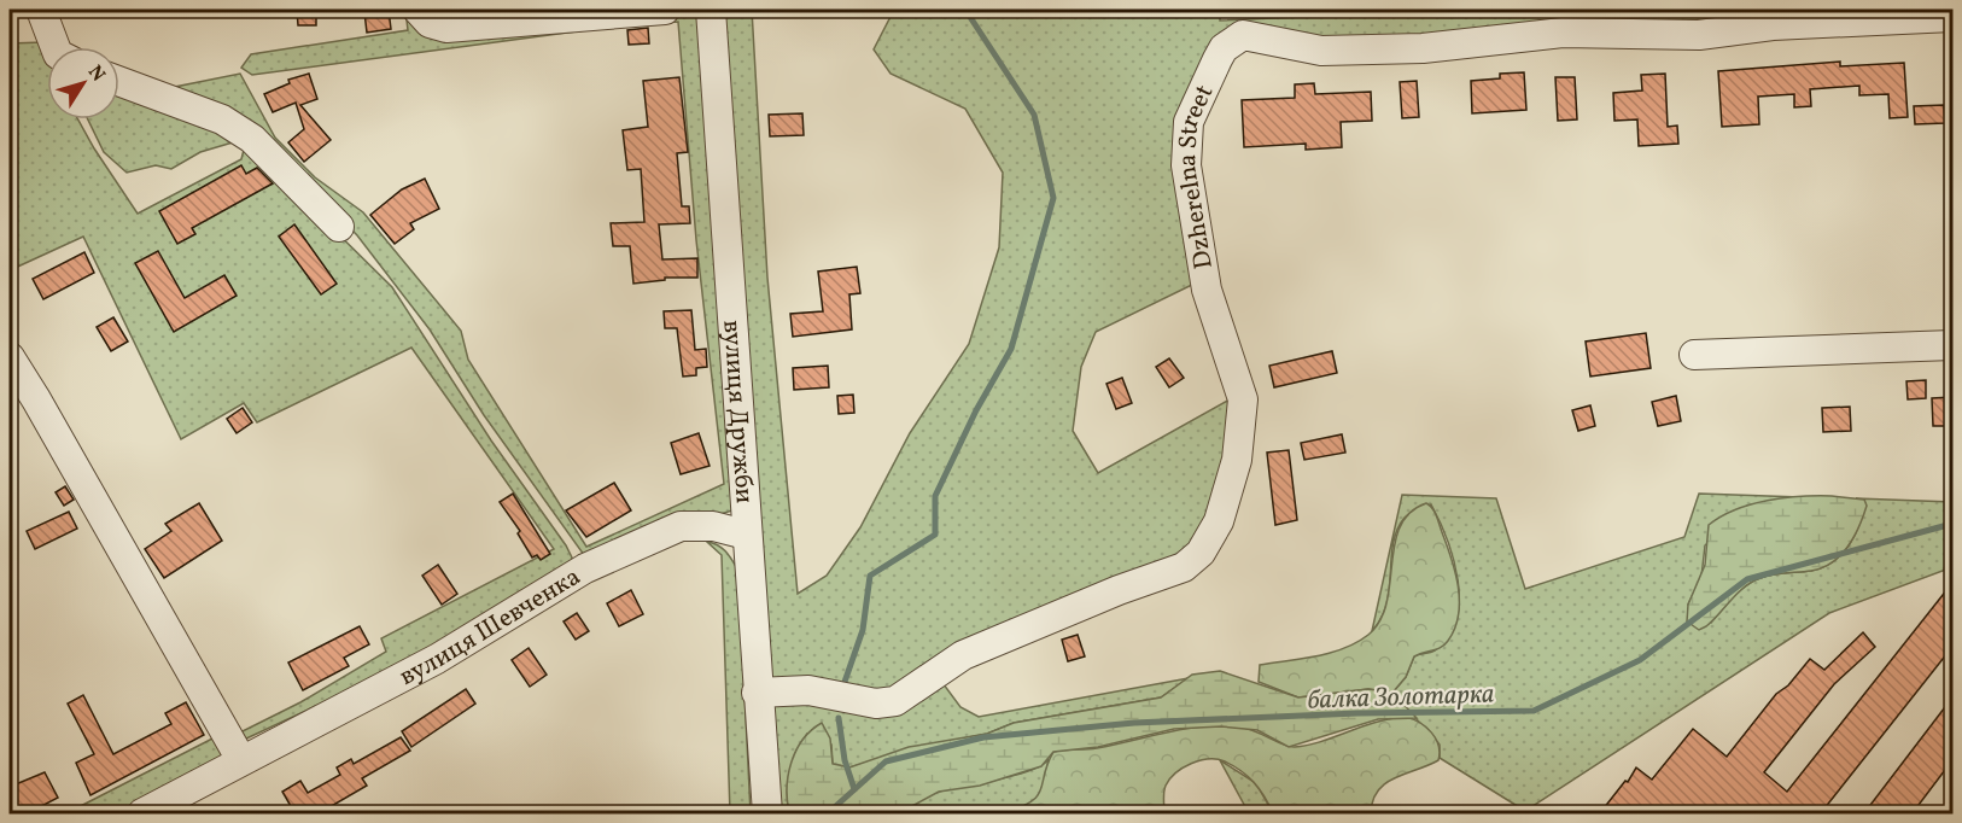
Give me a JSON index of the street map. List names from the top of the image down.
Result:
{
  "streets": {
    "street": ["Dzherelna Street", "вулиця Дружби", "вулиця Шевченка"]
  },
  "crossings": [
    ["Dzherelna Street", "вулиця Дружби"],
    ["вулиця Дружби", "вулиця Шевченка"]
  ],
  "water": ["балка Золотарка"],
  "north": "top right"
}
